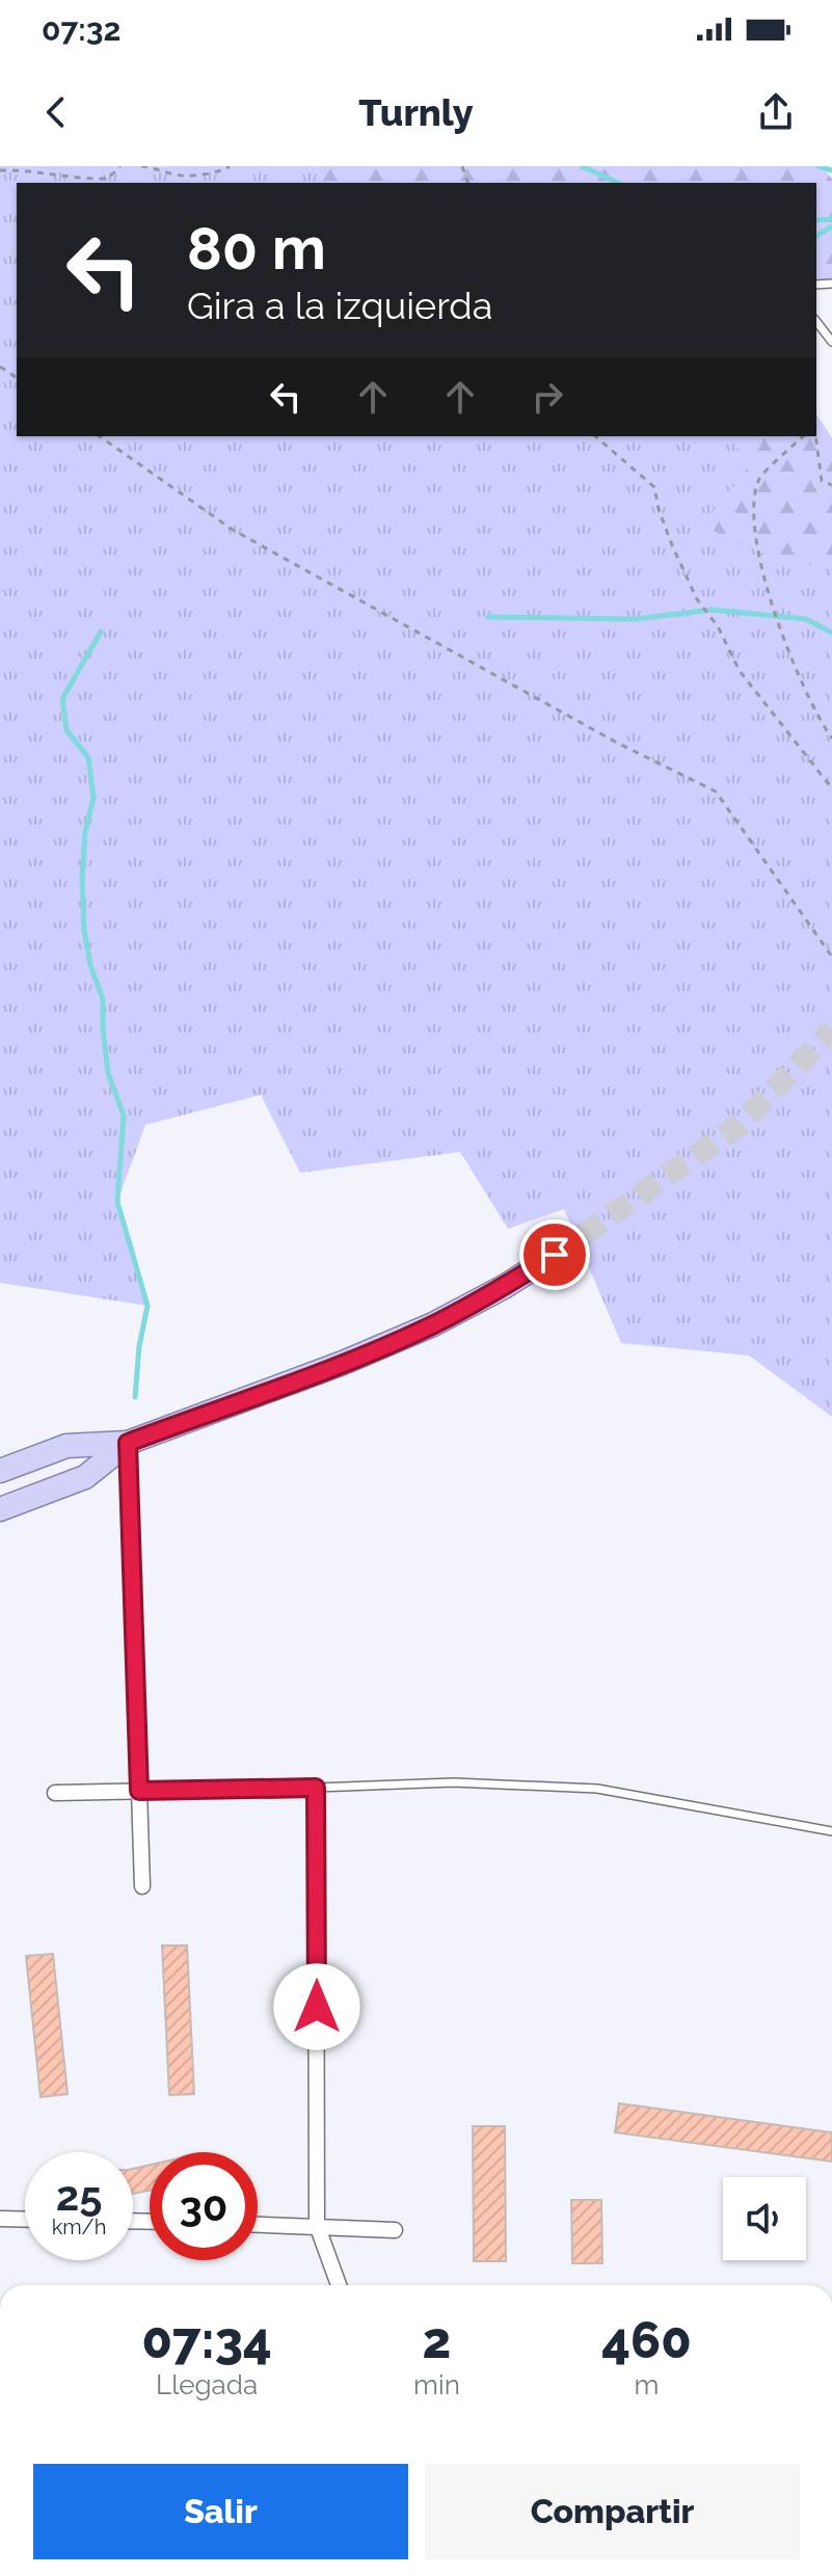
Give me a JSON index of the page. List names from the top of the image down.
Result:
{
  "page": {
    "status": "07:32",
    "header": "Turnly",
    "turn": ["80 m", "Gira a la izquierda"],
    "speed": "25 km/h",
    "limit": "30",
    "eta": [
      "07:34",
      "Llegada",
      "2",
      "min",
      "460",
      "m"
    ],
    "buttons": ["Salir", "Compartir"]
  }
}
